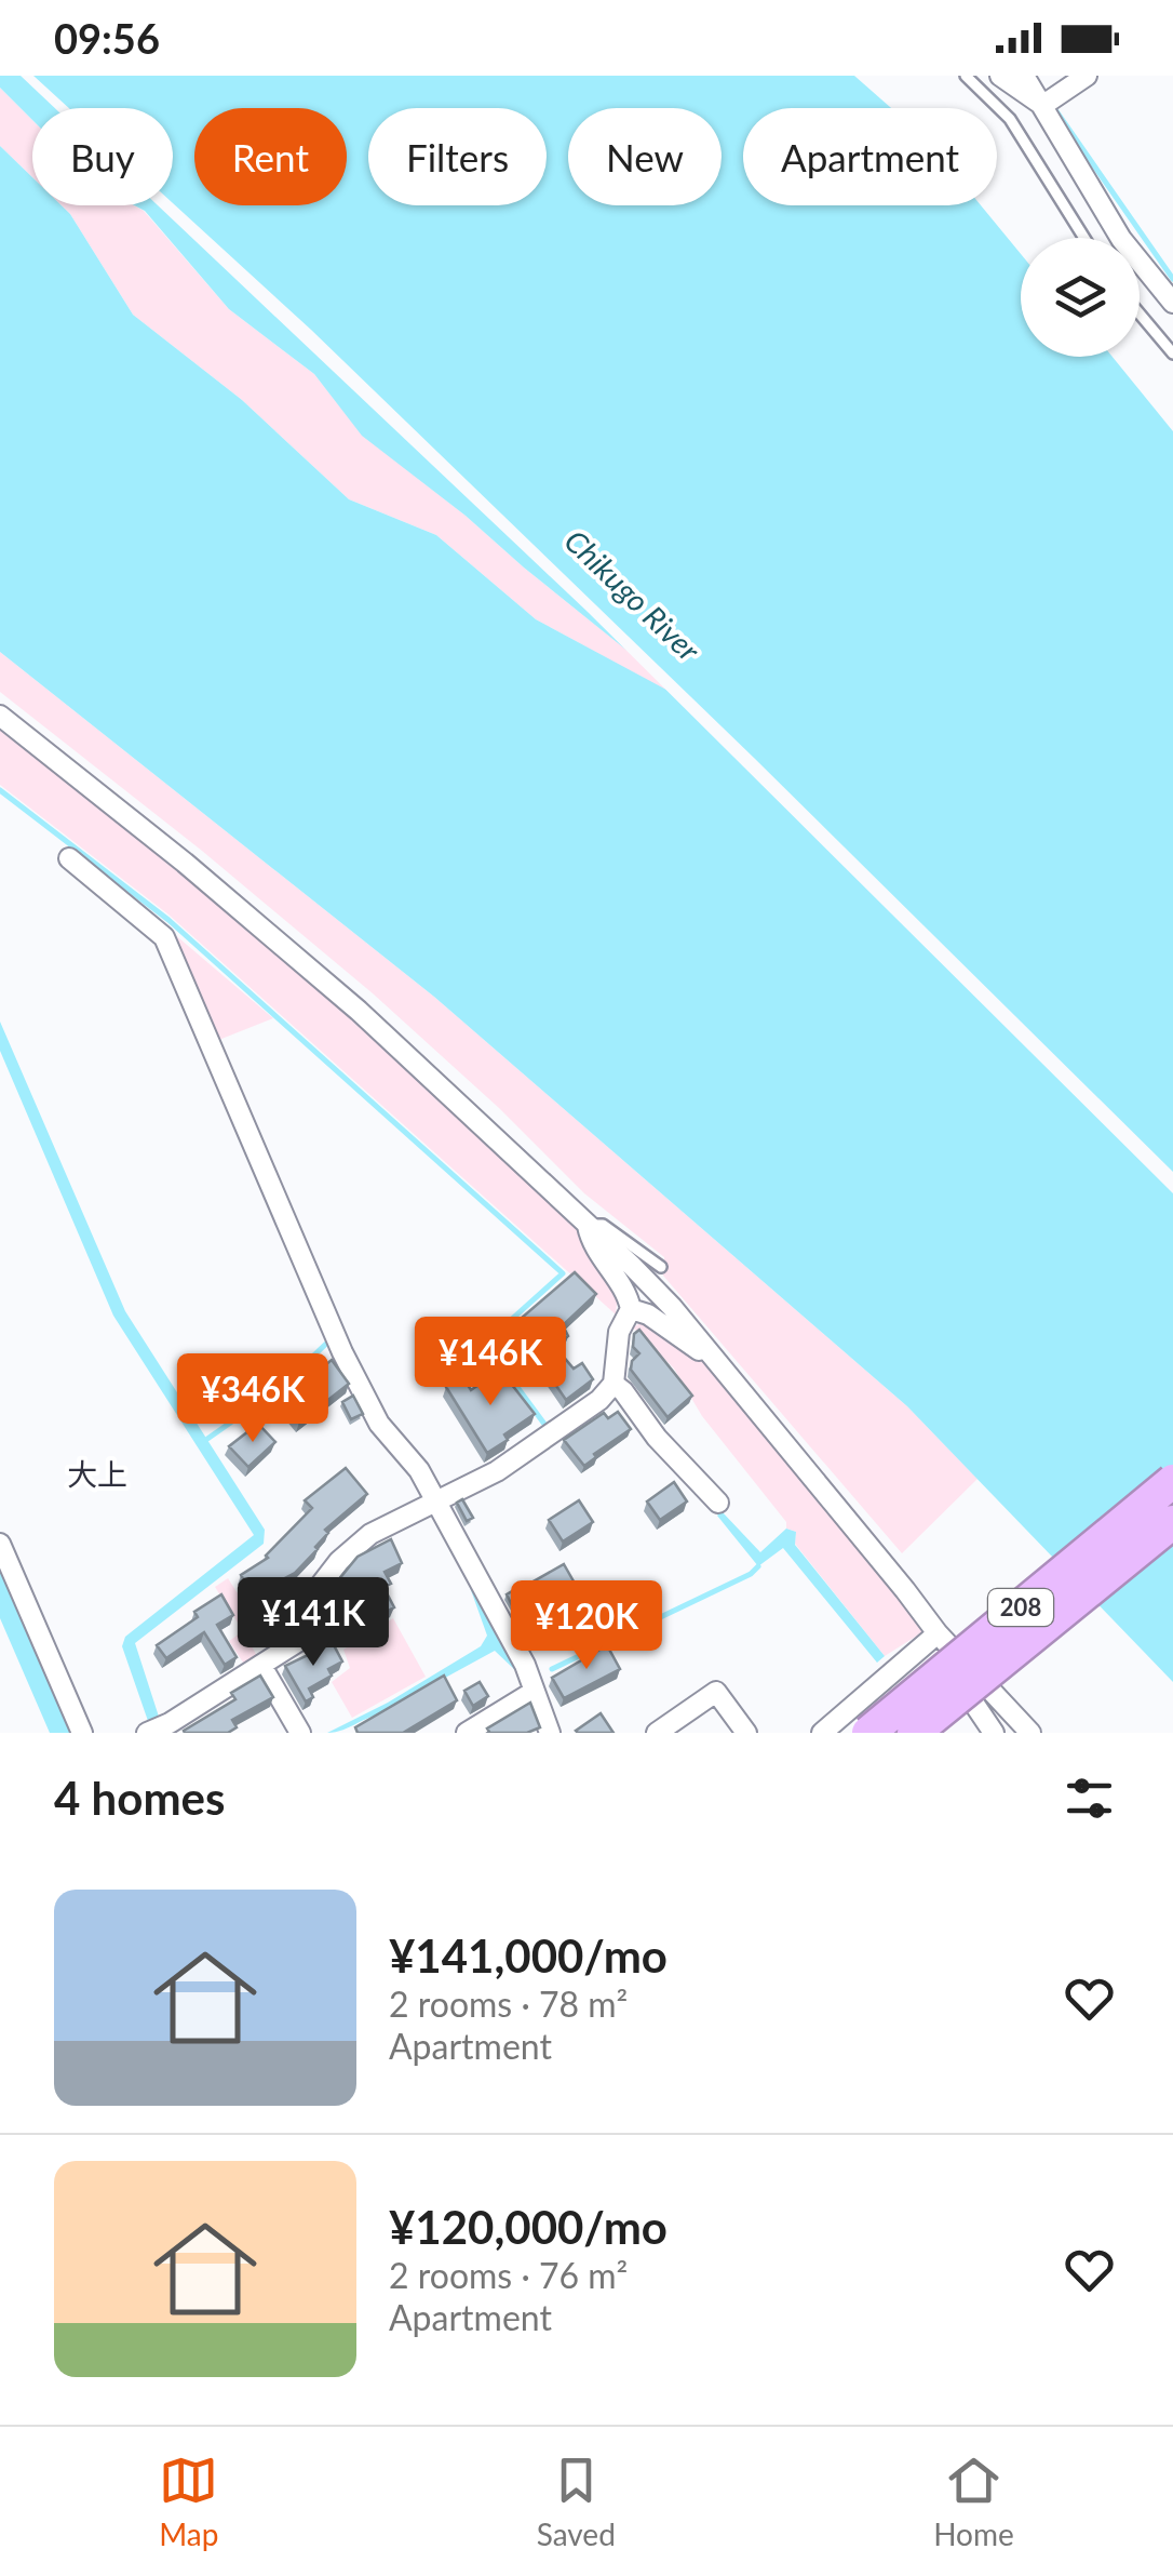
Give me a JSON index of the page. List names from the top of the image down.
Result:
{
  "streets": {
    "highway": ["208"]
  },
  "districts": ["大上"],
  "water": ["Chikugo River"],
  "page": {
    "status": "09:56",
    "chip": [
      "Buy",
      "Rent",
      "Filters",
      "New",
      "Apartment"
    ],
    "price": [
      "¥146K",
      "¥346K",
      "¥141K",
      "¥120K"
    ],
    "heading": "4 homes",
    "list": [
      {
        "name": "¥141,000/mo",
        "note": "2 rooms · 78 m² · Apartment"
      },
      {
        "name": "¥120,000/mo",
        "note": "2 rooms · 76 m² · Apartment"
      }
    ],
    "tabs": ["Map", "Saved", "Home"]
  }
}
